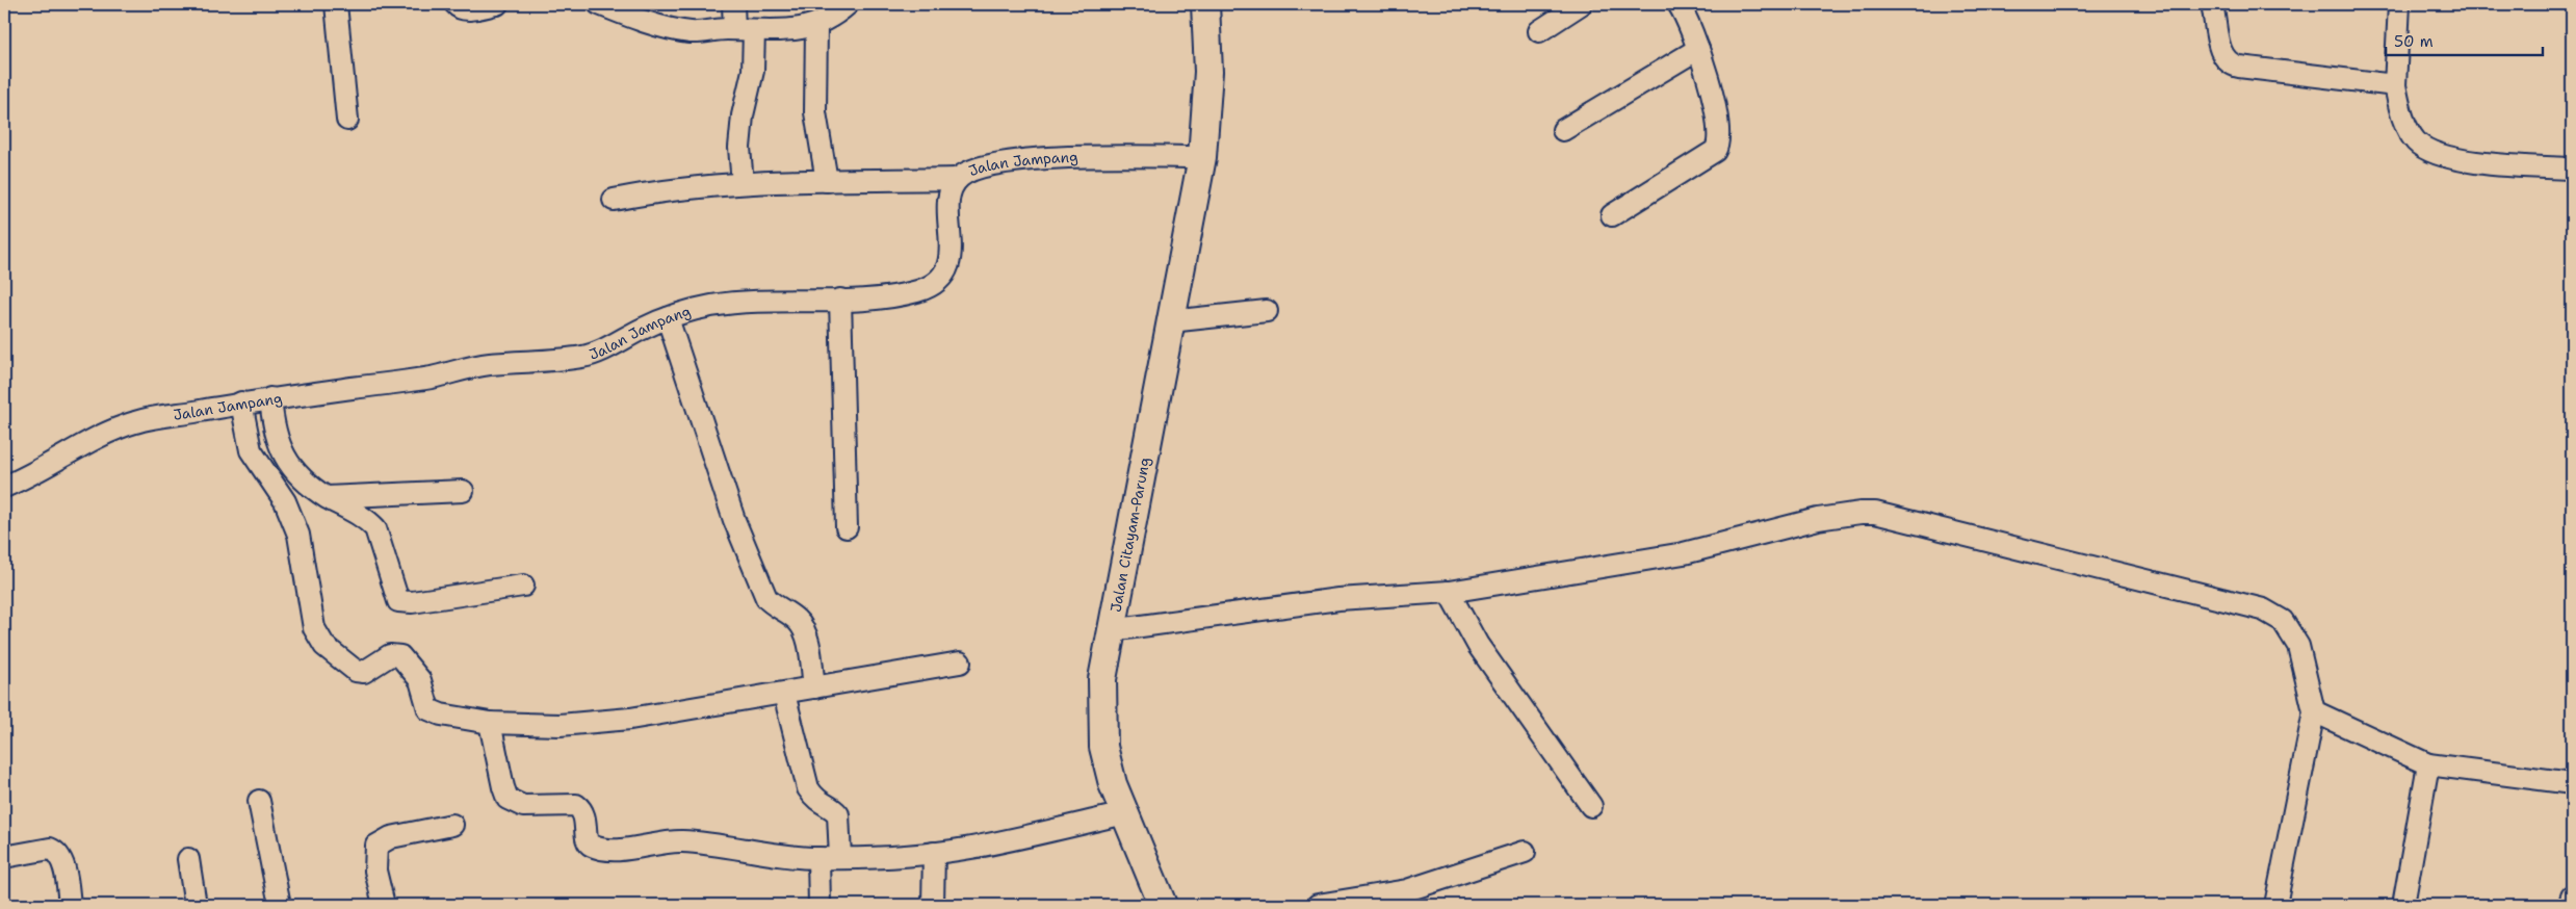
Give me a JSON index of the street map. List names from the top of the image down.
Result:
{
  "streets": {
    "main road": ["Jalan Citayam-Parung"],
    "street": ["Jalan Jampang"]
  },
  "crossings": [
    ["Jalan Jampang", "Jalan Citayam-Parung"]
  ],
  "scale_bar": "50 m"
}
